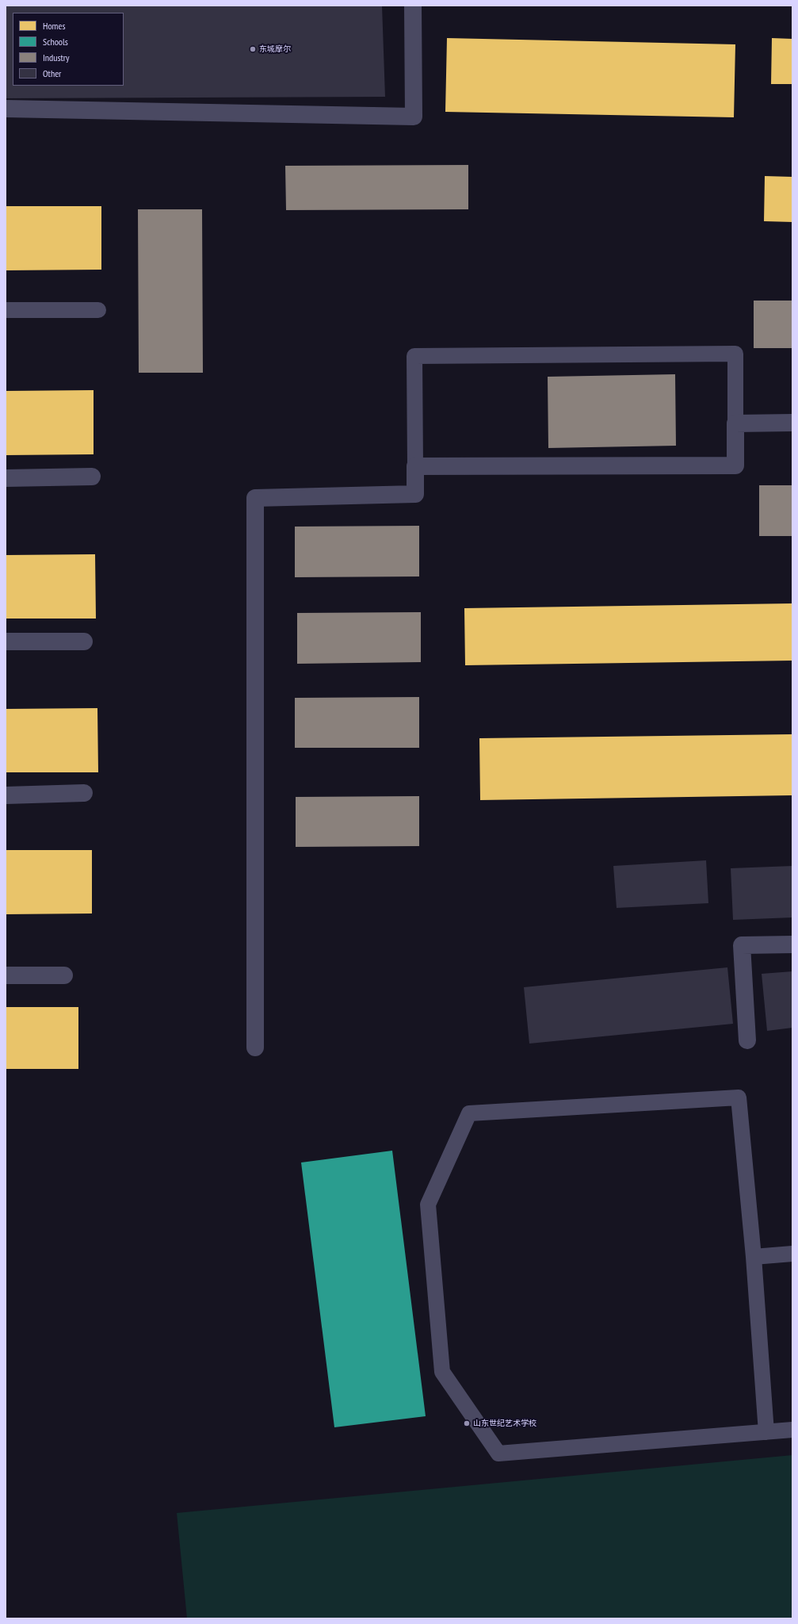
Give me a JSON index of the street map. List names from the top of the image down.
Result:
{
  "places": ["东城摩尔", "山东世纪艺术学校"],
  "legend": [
    "Homes",
    "Schools",
    "Industry",
    "Other"
  ]
}
